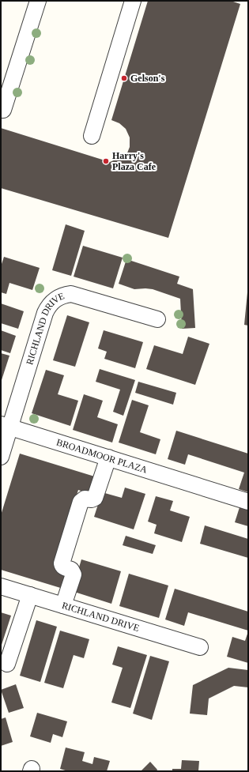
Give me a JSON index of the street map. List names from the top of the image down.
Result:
{
  "streets": {
    "street": ["RICHLAND DRIVE", "BROADMOOR PLAZA"]
  },
  "crossings": [
    ["RICHLAND DRIVE", "BROADMOOR PLAZA"]
  ],
  "places": ["Gelson's", "Harry's Plaza Cafe"]
}
